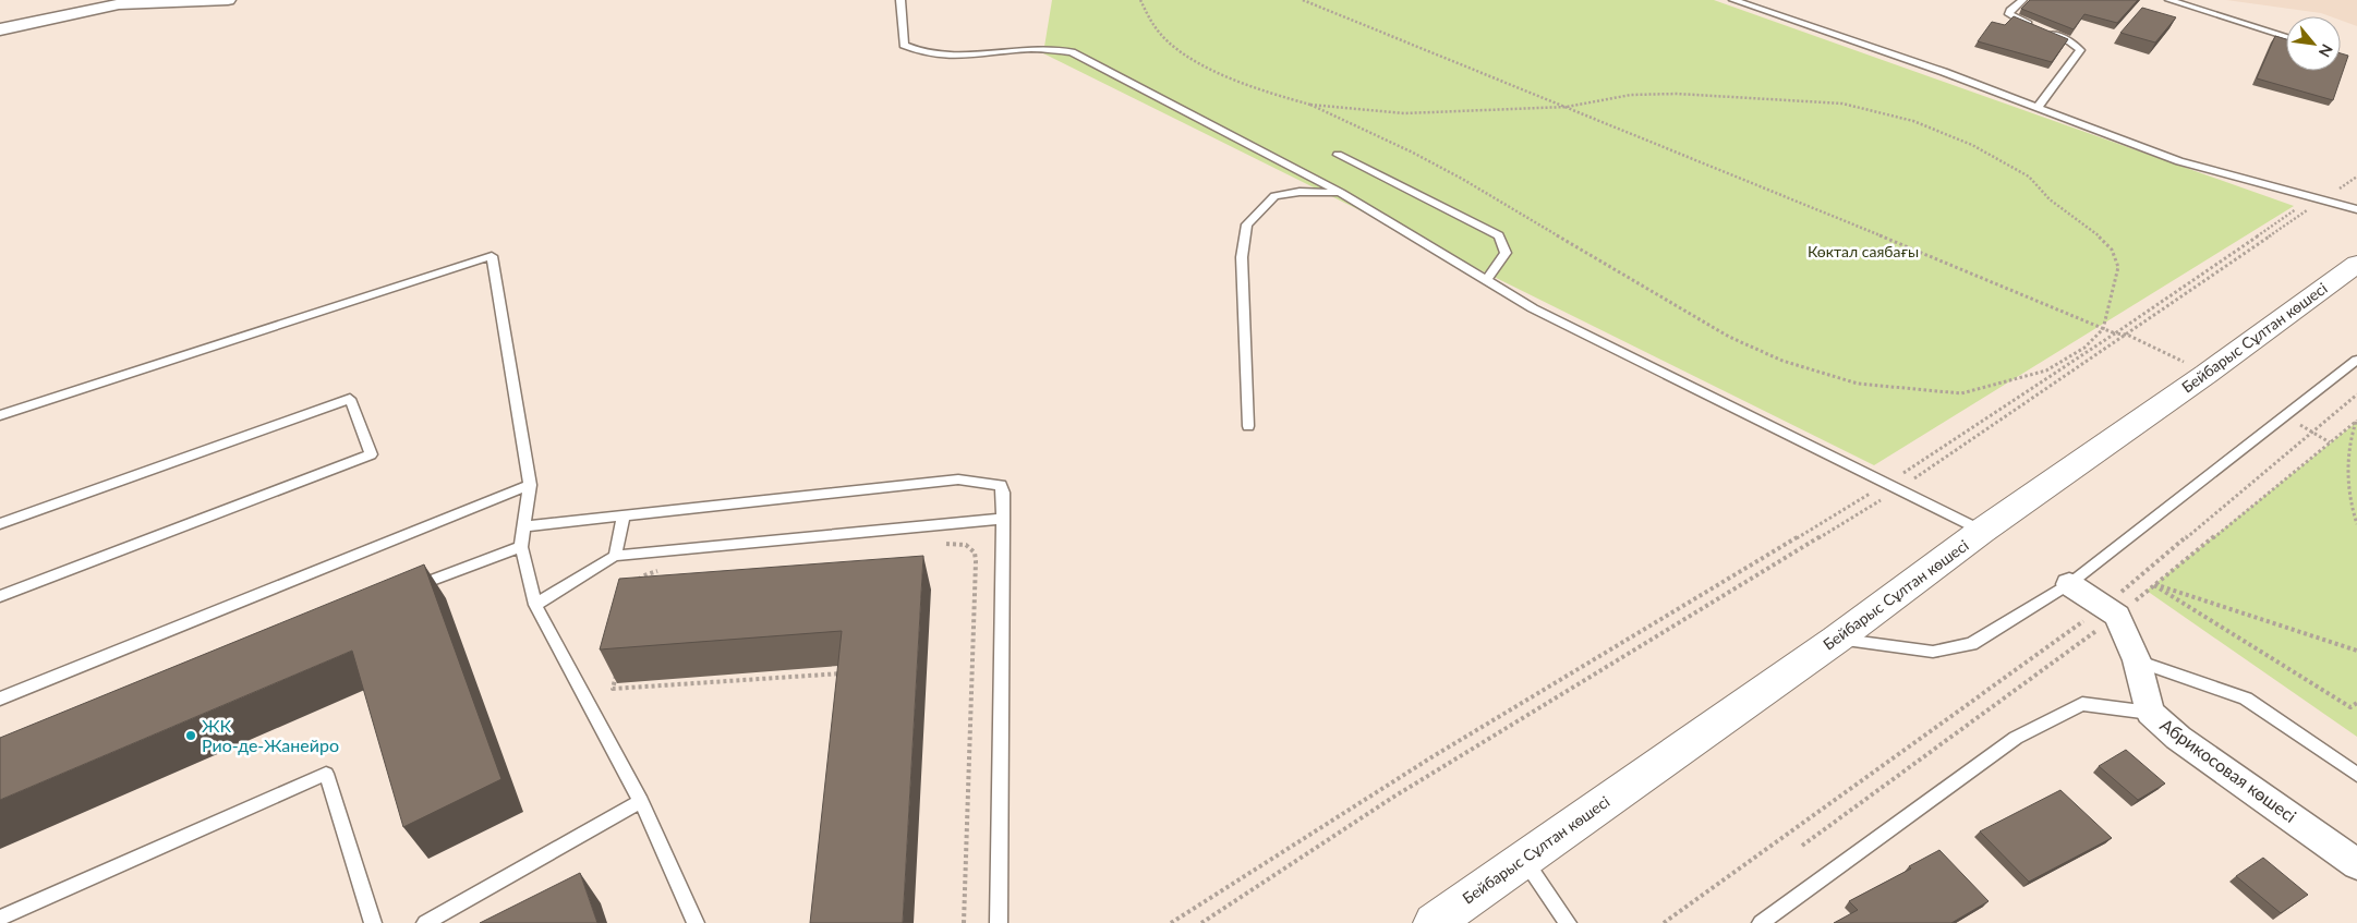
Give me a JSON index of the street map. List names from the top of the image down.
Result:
{
  "streets": {
    "street": ["Бейбарыс Сұлтан көшесі", "Абрикосовая көшесі"]
  },
  "parks": ["Көктал саябағы"],
  "places": ["ЖК Рио-де-Жанейро"],
  "north": "bottom right"
}
